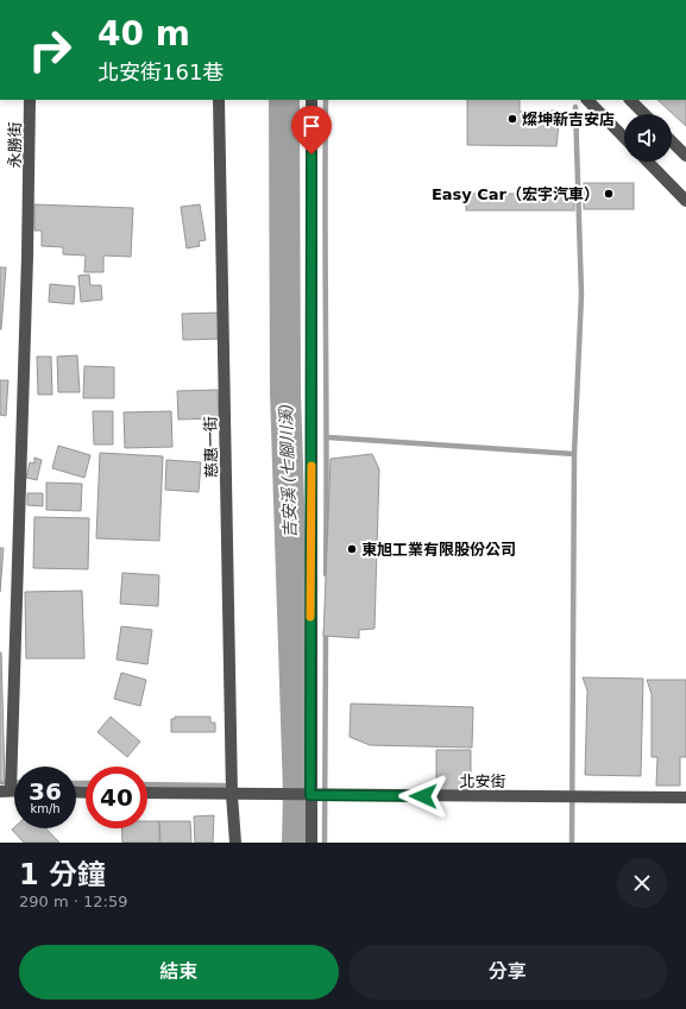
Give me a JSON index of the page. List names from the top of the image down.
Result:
{
  "streets": {
    "street": ["永勝街", "慈惠一街", "北安街"]
  },
  "crossings": [
    ["慈惠一街", "北安街"]
  ],
  "water": ["吉安溪 (七腳川溪)"],
  "places": ["燦坤新吉安店", "Easy Car（宏宇汽車）", "東旭工業有限股份公司"],
  "page": {
    "turn": ["40 m", "北安街161巷"],
    "speed": "36 km/h",
    "limit": "40",
    "heading": ["1 分鐘", "290 m · 12:59"],
    "buttons": ["結束", "分享"]
  }
}
